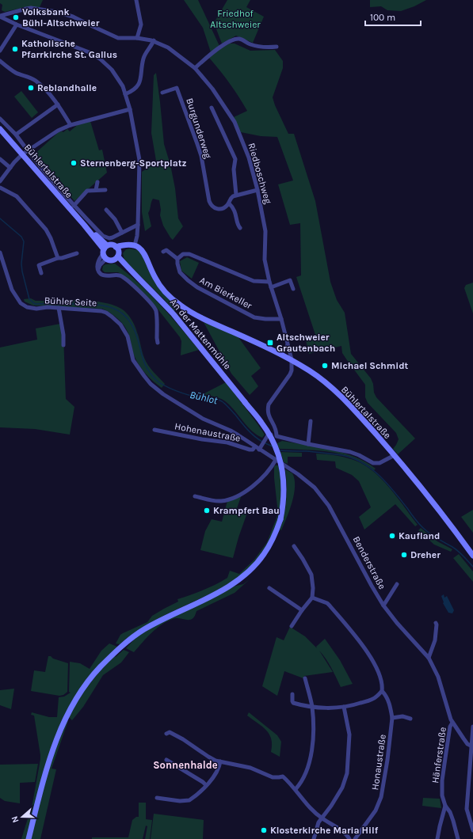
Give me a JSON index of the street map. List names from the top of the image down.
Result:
{
  "streets": {
    "main road": ["Bühlertalstraße", "An der Mattenmühle"],
    "street": [
      "Burgunderweg",
      "Riedboschweg",
      "Am Bierkeller",
      "Bühler Seite",
      "Hohenaustraße",
      "Benderstraße",
      "Hänferstraße",
      "Honaustraße"
    ]
  },
  "crossings": [
    ["Bühlertalstraße", "Riedboschweg"],
    ["Bühlertalstraße", "An der Mattenmühle"],
    ["Riedboschweg", "Am Bierkeller"],
    ["Bühler Seite", "Hohenaustraße"],
    ["Bühler Seite", "Benderstraße"],
    ["Benderstraße", "Hänferstraße"]
  ],
  "districts": ["Sonnenhalde"],
  "water": ["Bühlot"],
  "parks": ["Friedhof Altschweier"],
  "places": {
    "other": [
      "Volksbank Bühl-Altschweier",
      "Katholische Pfarrkirche St. Gallus",
      "Reblandhalle",
      "Sternenberg-Sportplatz",
      "Michael Schmidt",
      "Krampfert Bau",
      "Kaufland",
      "Dreher",
      "Klosterkirche Maria Hilf"
    ],
    "transit": ["Altschweier Grautenbach"]
  },
  "scale_bar": "100 m",
  "north": "left"
}
